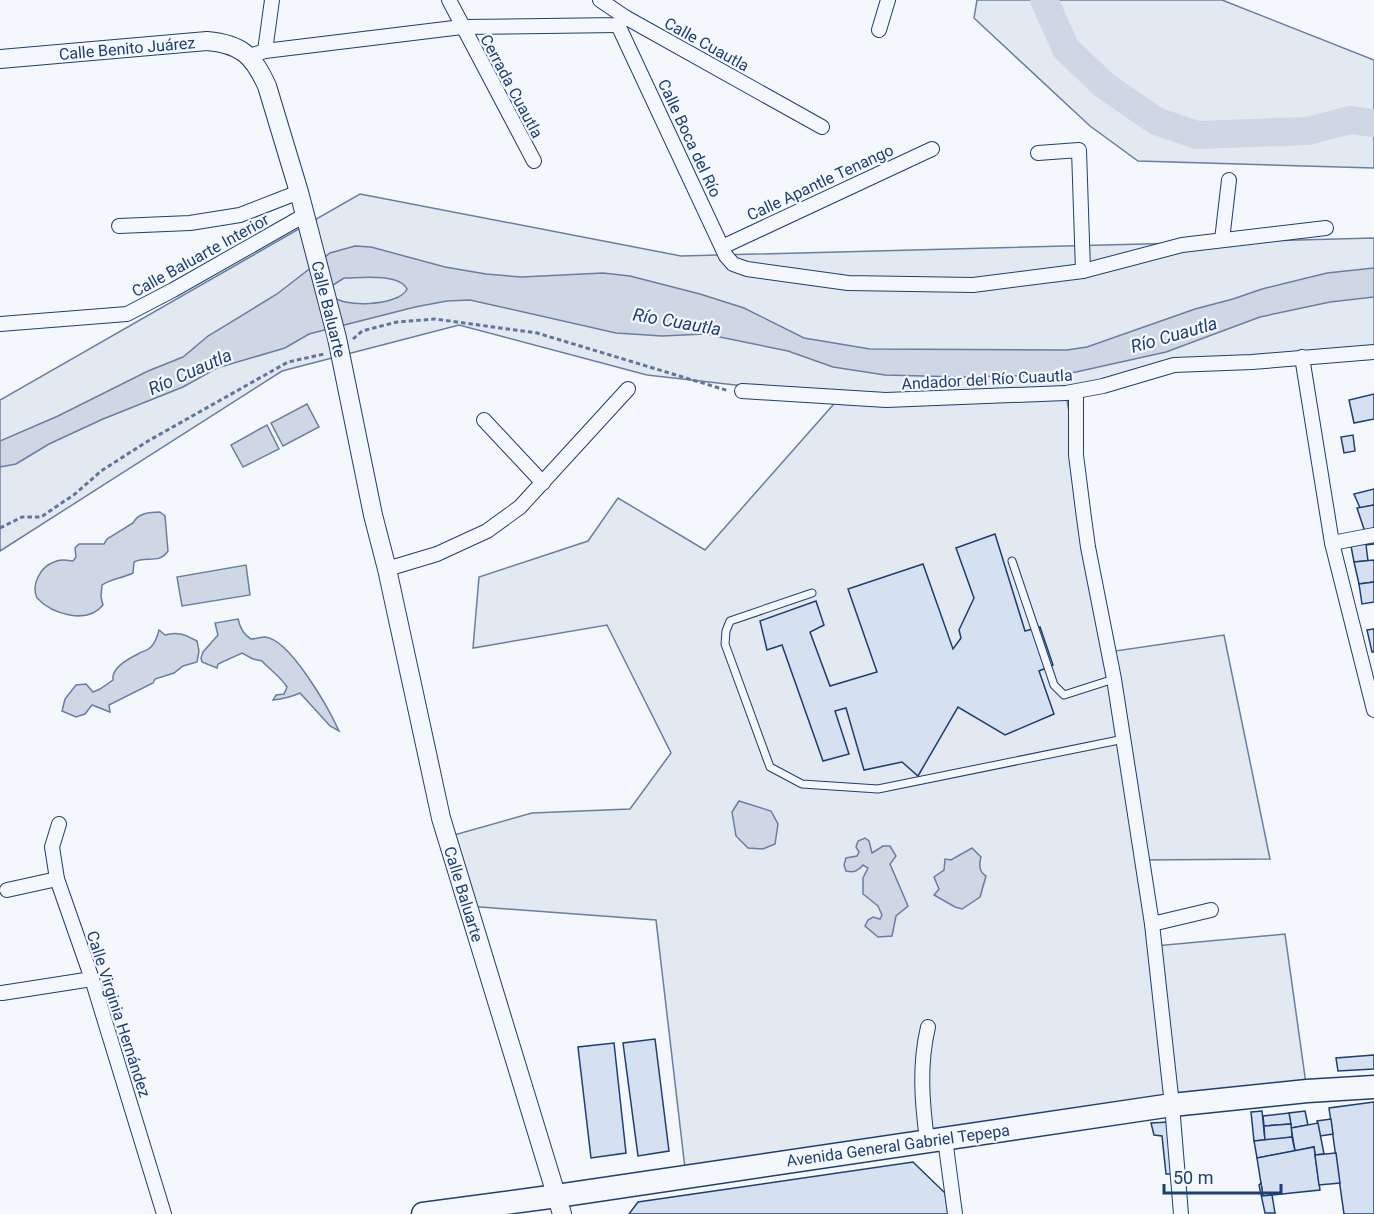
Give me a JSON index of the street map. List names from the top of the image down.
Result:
{
  "streets": {
    "main road": ["Avenida General Gabriel Tepepa"],
    "street": [
      "Calle Cuautla",
      "Calle Benito Juárez",
      "Cerrada Cuautla",
      "Calle Boca del Río",
      "Calle Apantle Tenango",
      "Calle Baluarte Interior",
      "Calle Baluarte",
      "Andador del Río Cuautla",
      "Calle Virginia Hernández"
    ]
  },
  "crossings": [
    ["Calle Cuautla", "Calle Benito Juárez"],
    ["Calle Cuautla", "Cerrada Cuautla"],
    ["Calle Cuautla", "Calle Boca del Río"],
    ["Calle Cuautla", "Calle Baluarte"],
    ["Calle Benito Juárez", "Calle Baluarte"],
    ["Calle Boca del Río", "Calle Apantle Tenango"],
    ["Calle Baluarte Interior", "Calle Baluarte"],
    ["Calle Baluarte", "Avenida General Gabriel Tepepa"]
  ],
  "water": ["Río Cuautla"],
  "scale_bar": "50 m"
}
